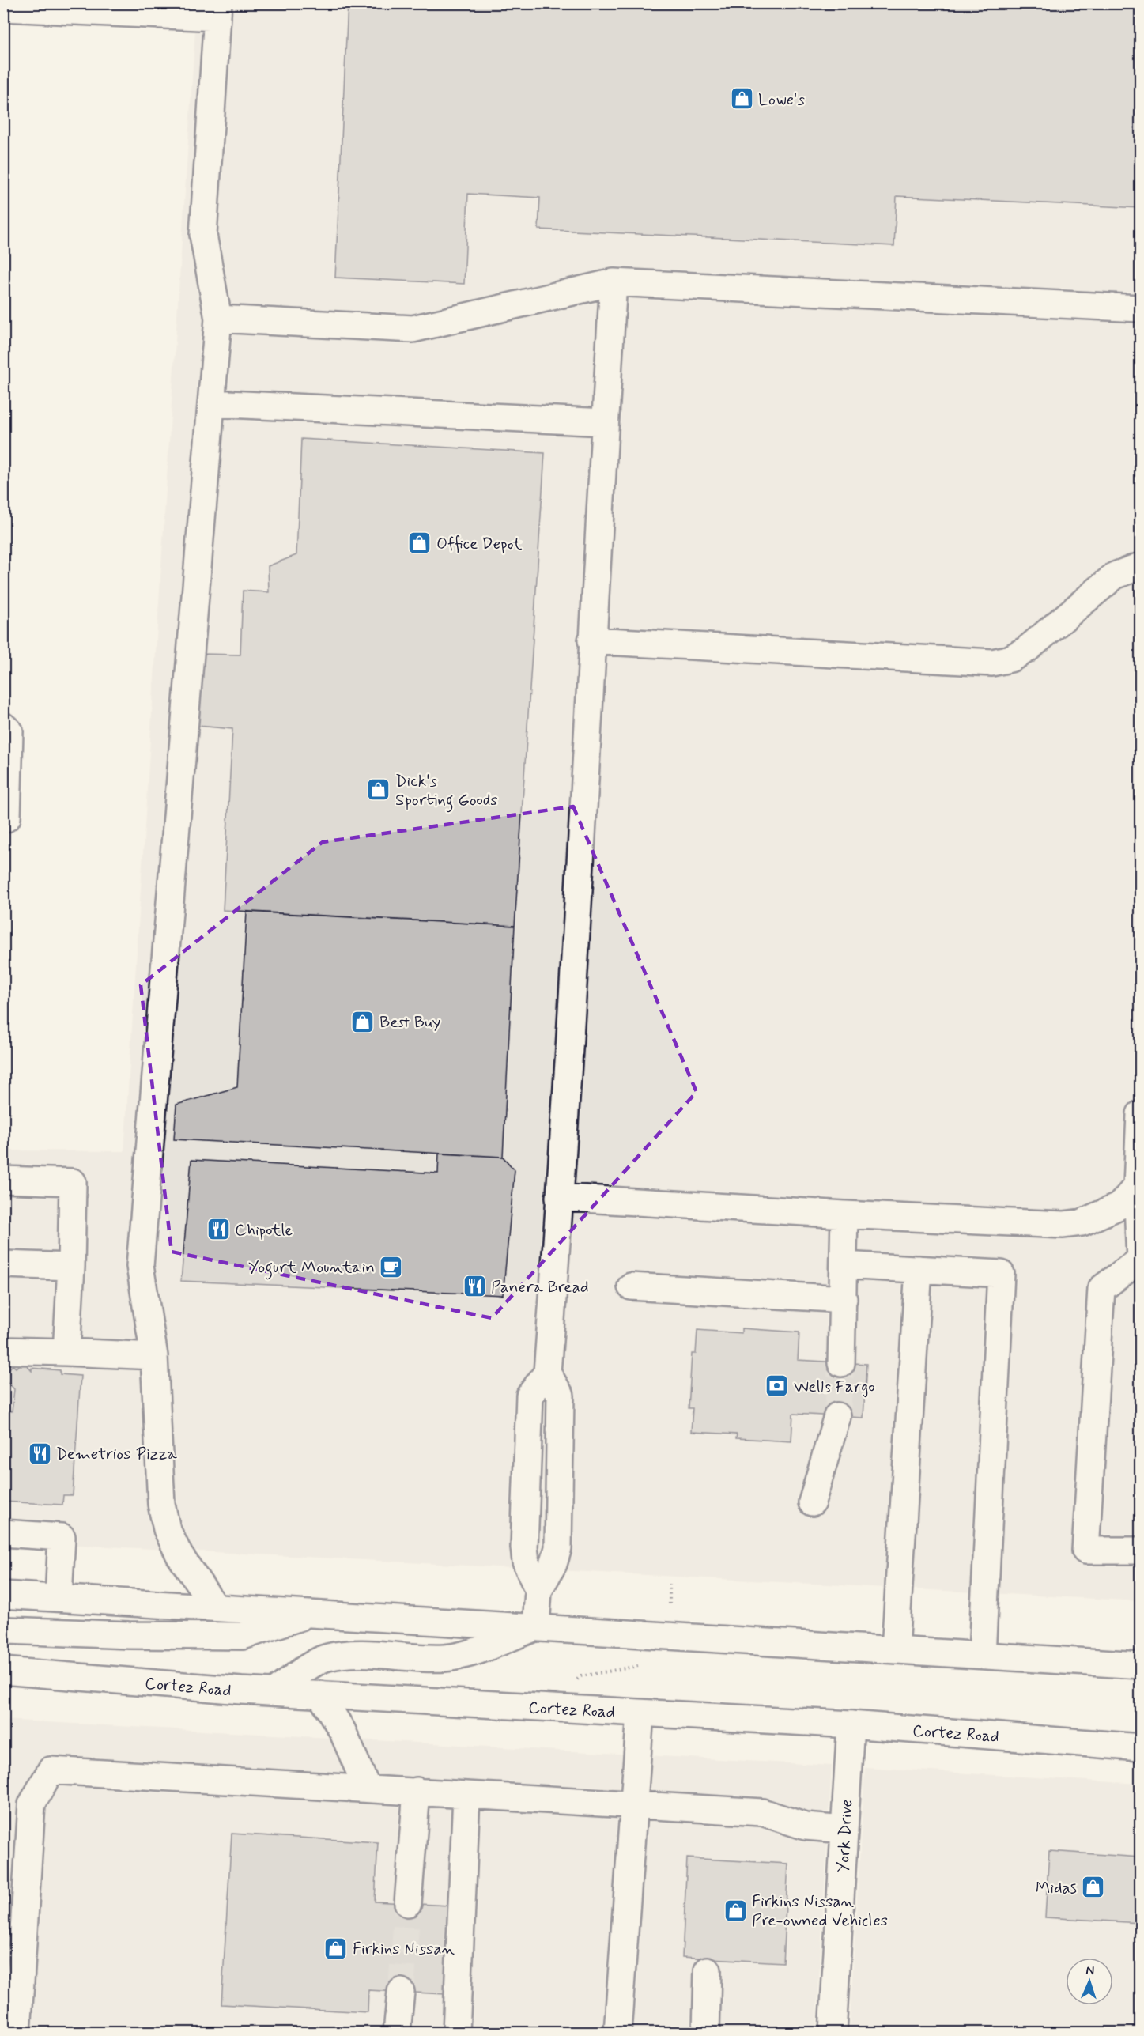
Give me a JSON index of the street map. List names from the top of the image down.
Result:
{
  "streets": {
    "main road": ["Cortez Road", "York Drive"]
  },
  "crossings": [
    ["Cortez Road", "York Drive"]
  ],
  "places": {
    "shop": [
      "Lowe's",
      "Office Depot",
      "Dick's Sporting Goods",
      "Best Buy",
      "Midas",
      "Firkins Nissan Pre-owned Vehicles",
      "Firkins Nissan"
    ],
    "restaurant": ["Chipotle", "Panera Bread", "Demetrios Pizza"],
    "cafe": ["Yogurt Mountain"],
    "bank": ["Wells Fargo"]
  },
  "north": "top"
}
